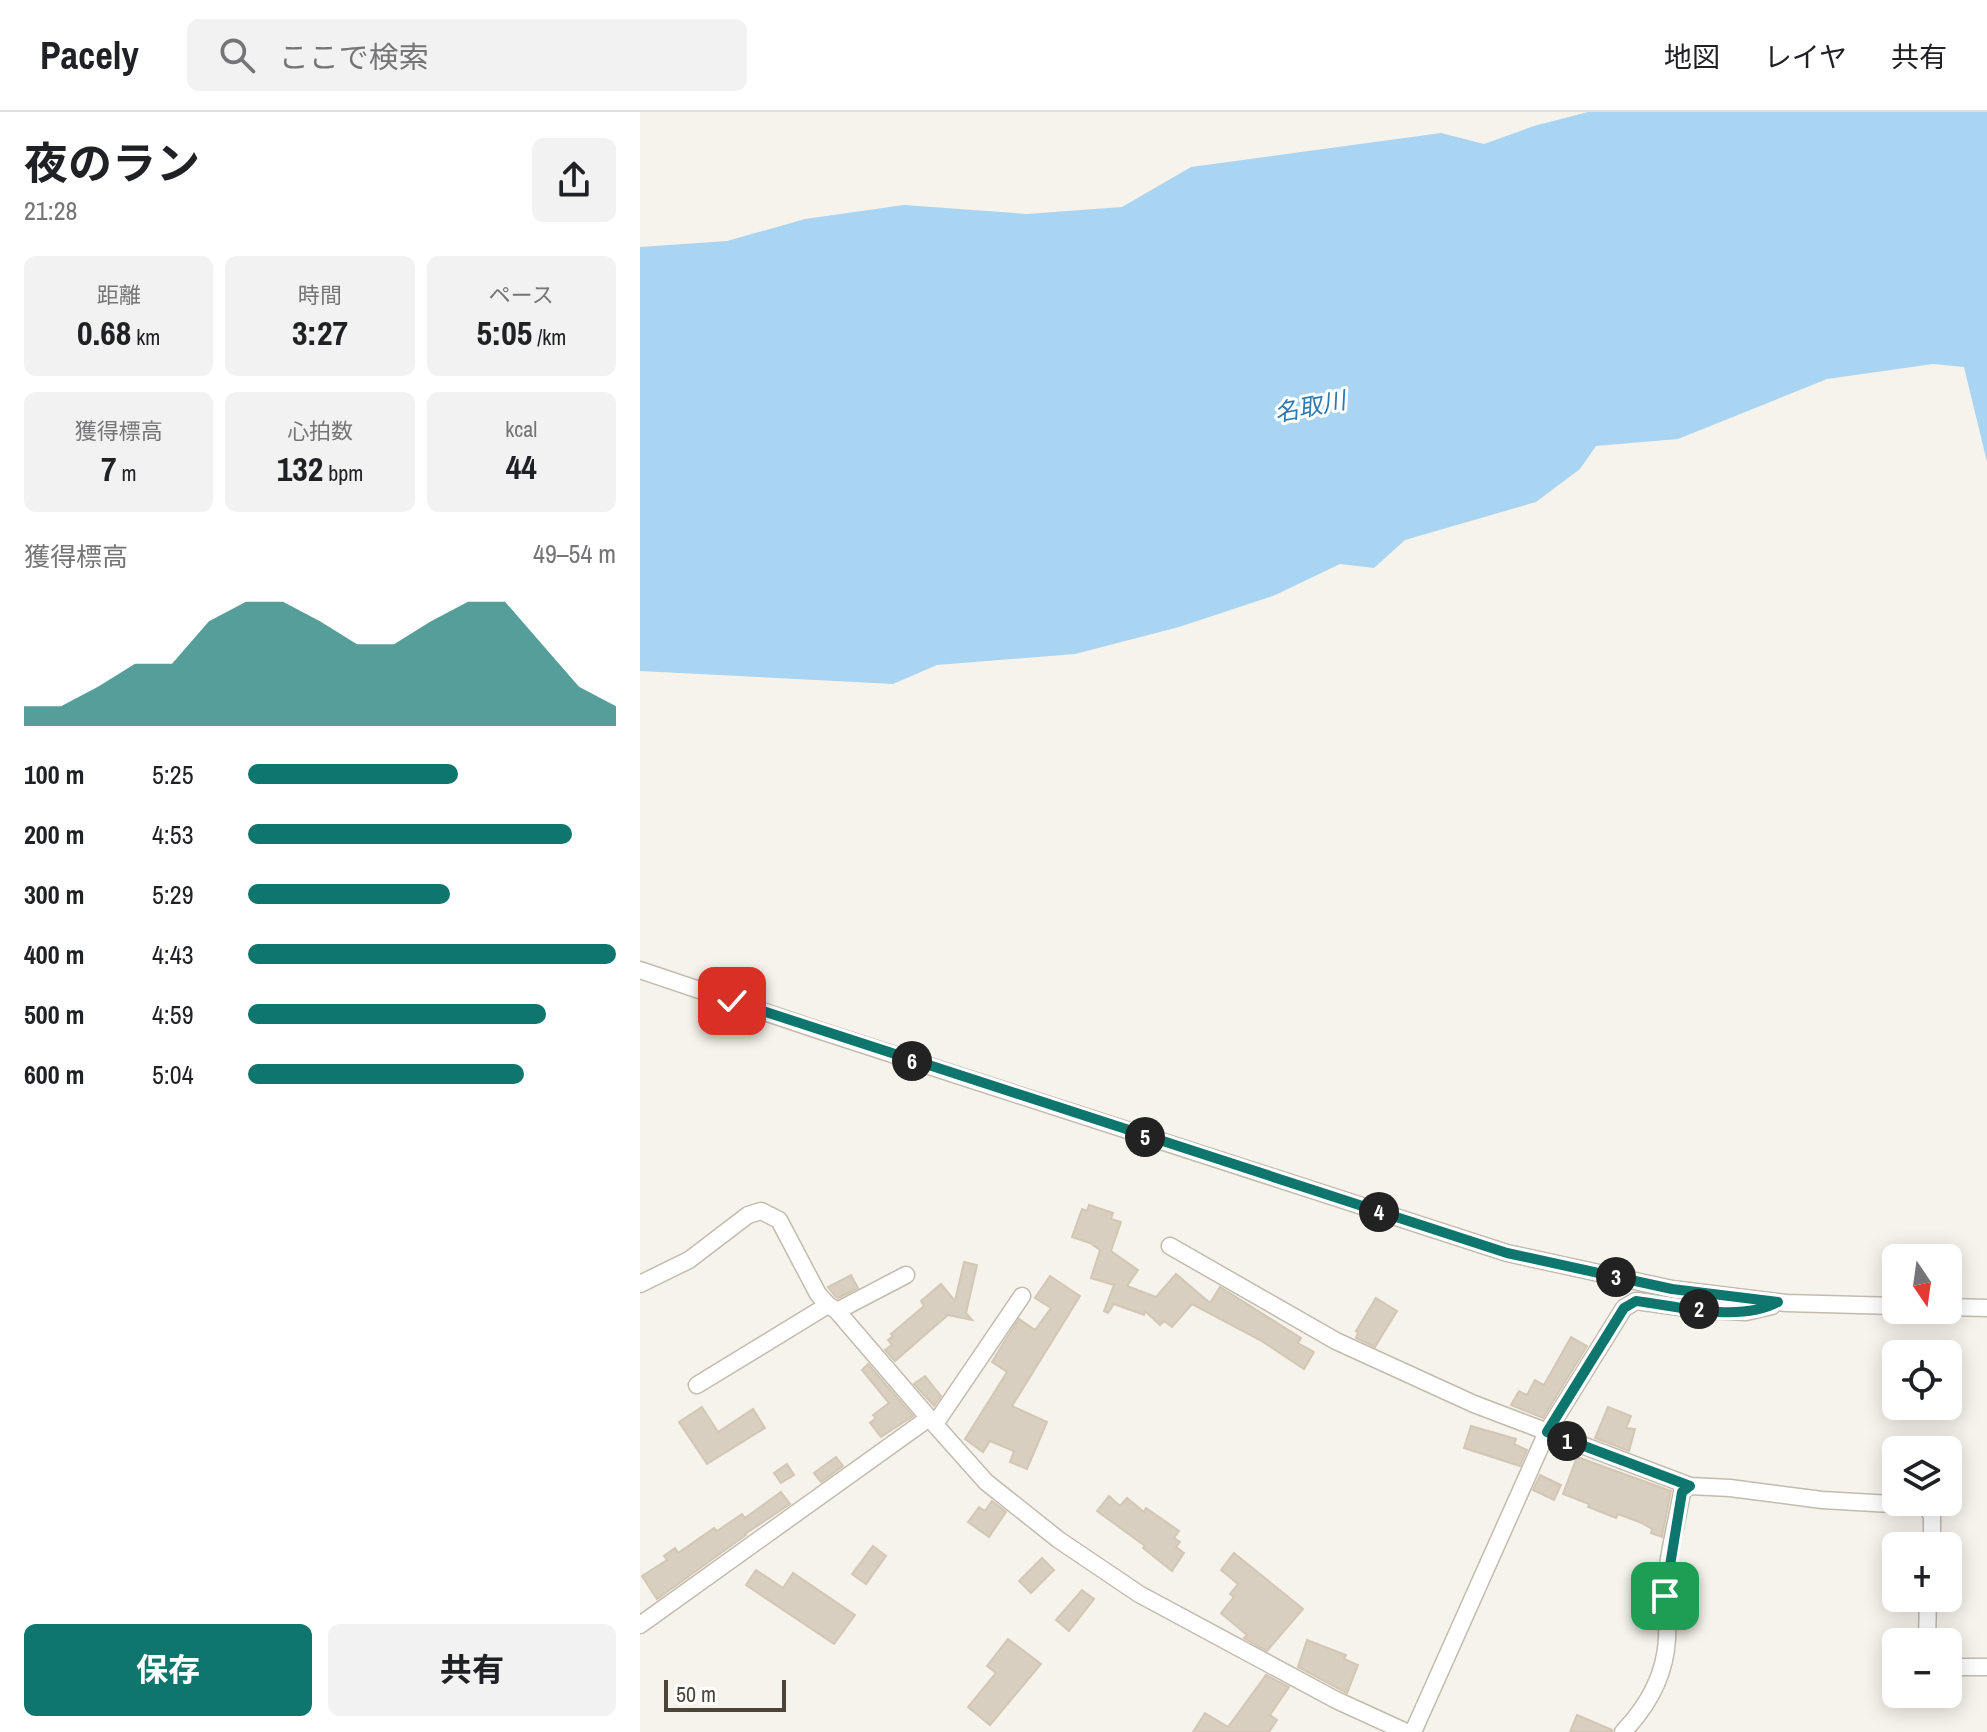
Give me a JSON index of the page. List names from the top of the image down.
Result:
{
  "water": ["名取川"],
  "scale_bar": "50 m",
  "north": "bottom",
  "page": {
    "header": "Pacely",
    "search": "ここで検索",
    "nav": ["地図", "レイヤ", "共有"],
    "heading": ["夜のラン", "21:28"],
    "stats": [
      ["距離", "0.68 km"],
      ["時間", "3:27"],
      ["ペース", "5:05 /km"],
      ["獲得標高", "7 m"],
      ["心拍数", "132 bpm"],
      ["kcal", "44"]
    ],
    "chart": ["獲得標高", "49–54 m"],
    "list": [
      {
        "name": "100 m",
        "note": "5:25"
      },
      {
        "name": "200 m",
        "note": "4:53"
      },
      {
        "name": "300 m",
        "note": "5:29"
      },
      {
        "name": "400 m",
        "note": "4:43"
      },
      {
        "name": "500 m",
        "note": "4:59"
      },
      {
        "name": "600 m",
        "note": "5:04"
      }
    ],
    "pins": [
      "6",
      "5",
      "4",
      "3",
      "2",
      "1"
    ],
    "map_buttons": ["+", "−"],
    "buttons": ["保存", "共有"],
    "scale": "50 m"
  }
}
